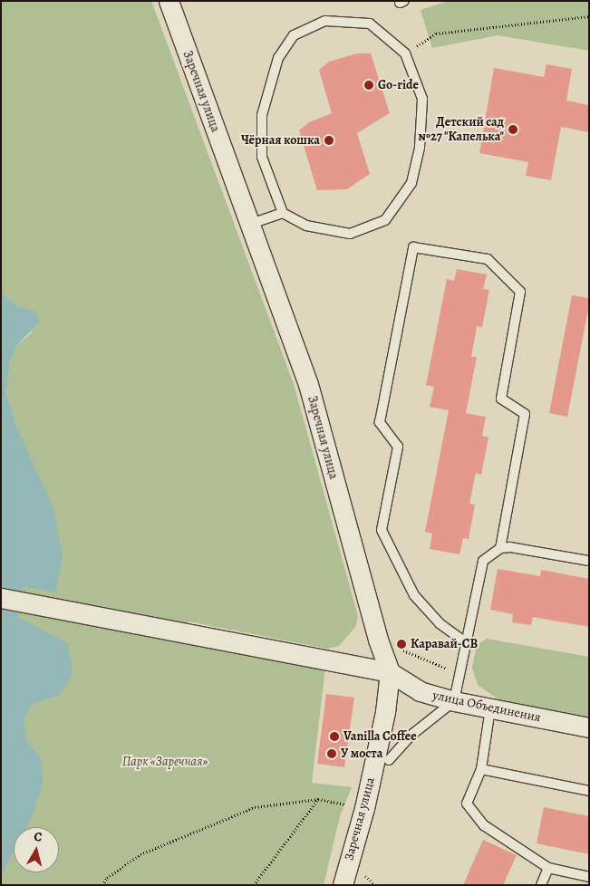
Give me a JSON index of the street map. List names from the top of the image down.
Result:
{
  "streets": {
    "street": ["Заречная улица", "улица Объединения"]
  },
  "crossings": [
    ["Заречная улица", "улица Объединения"]
  ],
  "parks": ["Парк «Заречная»"],
  "places": [
    "Go-ride",
    "Детский сад №27 \"Капелька\"",
    "Чёрная кошка",
    "Каравай-СВ",
    "Vanilla Coffee",
    "У моста"
  ],
  "north": "top"
}
